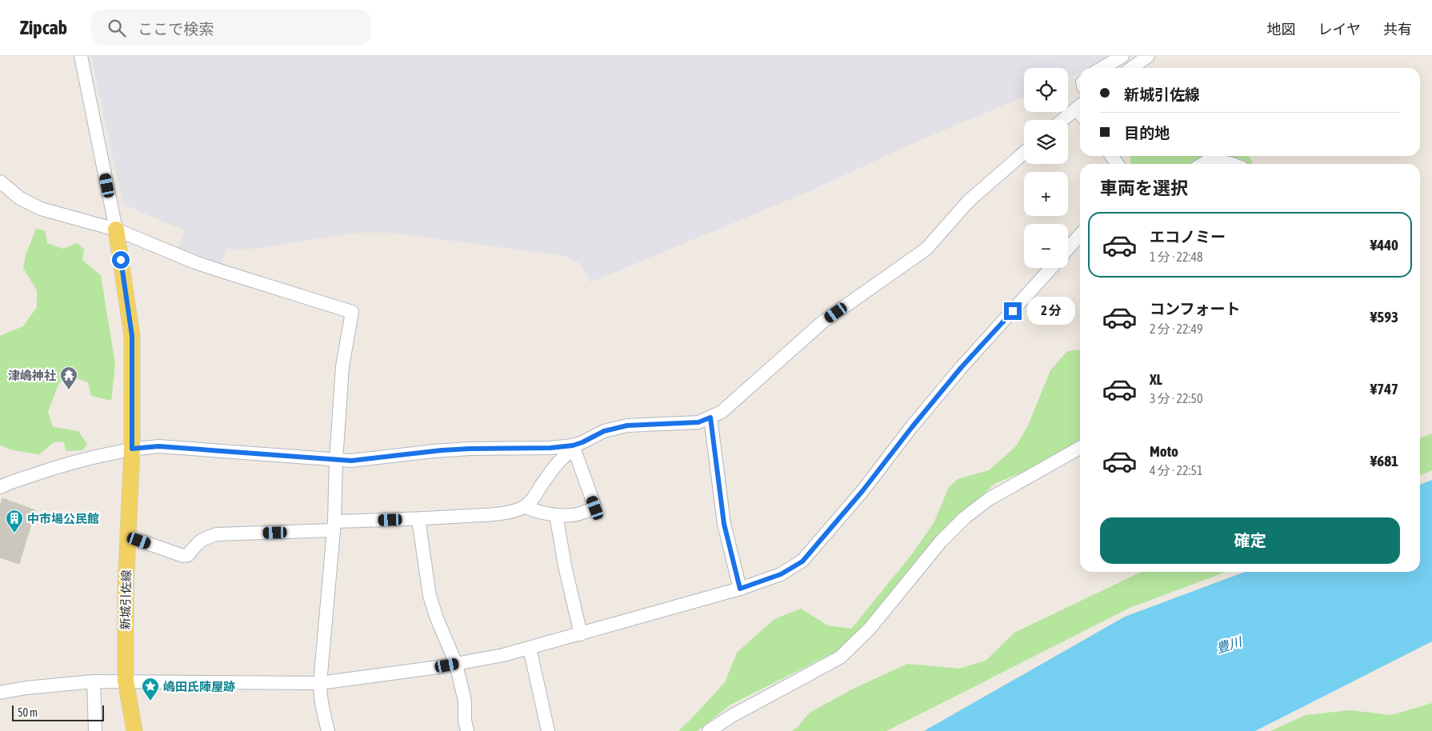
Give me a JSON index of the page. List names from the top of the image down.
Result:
{
  "streets": {
    "main road": ["新城引佐線"]
  },
  "water": ["豊川"],
  "places": {
    "temple": ["津嶋神社"],
    "building": ["中市場公民館"],
    "place": ["嶋田氏陣屋跡"]
  },
  "scale_bar": "50 m",
  "page": {
    "header": "Zipcab",
    "search": "ここで検索",
    "nav": ["地図", "レイヤ", "共有"],
    "map_buttons": ["+", "−"],
    "banner": ["新城引佐線", "目的地"],
    "heading": "車両を選択",
    "list": [
      {
        "name": "エコノミー",
        "note": "1 分 · 22:48",
        "value": "¥440"
      },
      {
        "name": "コンフォート",
        "note": "2 分 · 22:49",
        "value": "¥593"
      },
      {
        "name": "XL",
        "note": "3 分 · 22:50",
        "value": "¥747"
      },
      {
        "name": "Moto",
        "note": "4 分 · 22:51",
        "value": "¥681"
      }
    ],
    "bubble": "2 分",
    "buttons": "確定",
    "scale": "50 m"
  }
}
